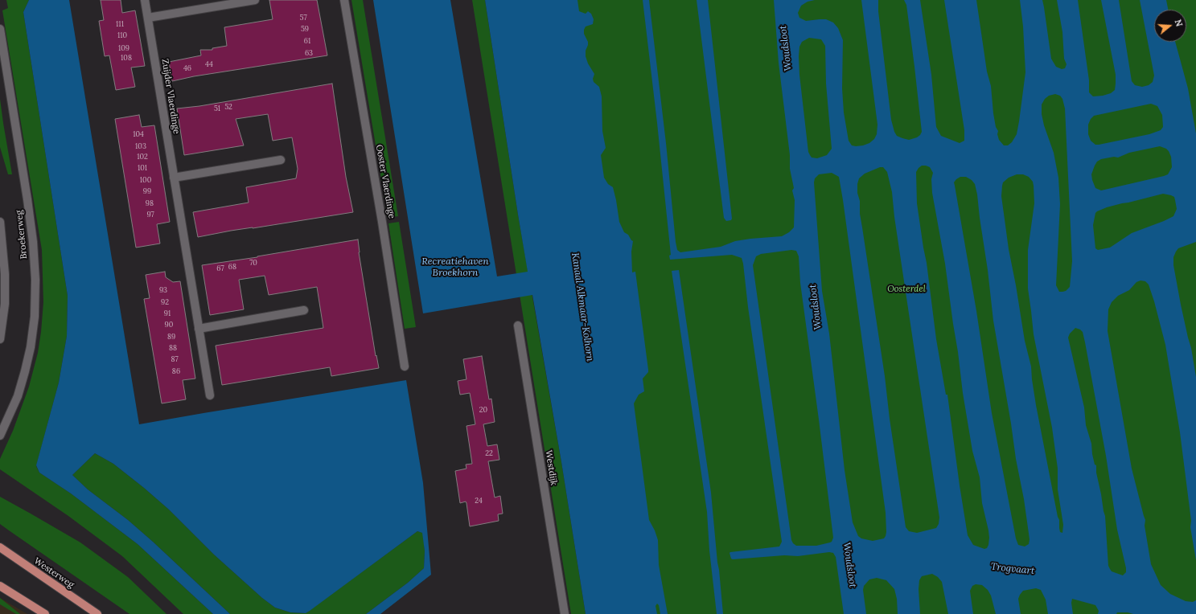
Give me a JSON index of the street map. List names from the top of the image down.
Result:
{
  "streets": {
    "main road": ["Westerweg"],
    "street": [
      "Zuijder Vlaerdinge",
      "Ooster Vlaerdinge",
      "Broekerweg",
      "Westdijk"
    ]
  },
  "water": [
    "Woudsloot",
    "Recreatiehaven Broekhorn",
    "Kanaal Alkmaar-Kolhorn",
    "Trogvaart"
  ],
  "parks": ["Oosterdel"],
  "house_numbers": [
    "57",
    "111",
    "59",
    "110",
    "61",
    "109",
    "63",
    "108",
    "44",
    "46",
    "52",
    "51",
    "104",
    "103",
    "102",
    "101",
    "100",
    "99",
    "98",
    "97",
    "70",
    "68",
    "67",
    "93",
    "92",
    "91",
    "90",
    "89",
    "88",
    "87",
    "86",
    "20",
    "22",
    "24"
  ],
  "north": "right"
}
